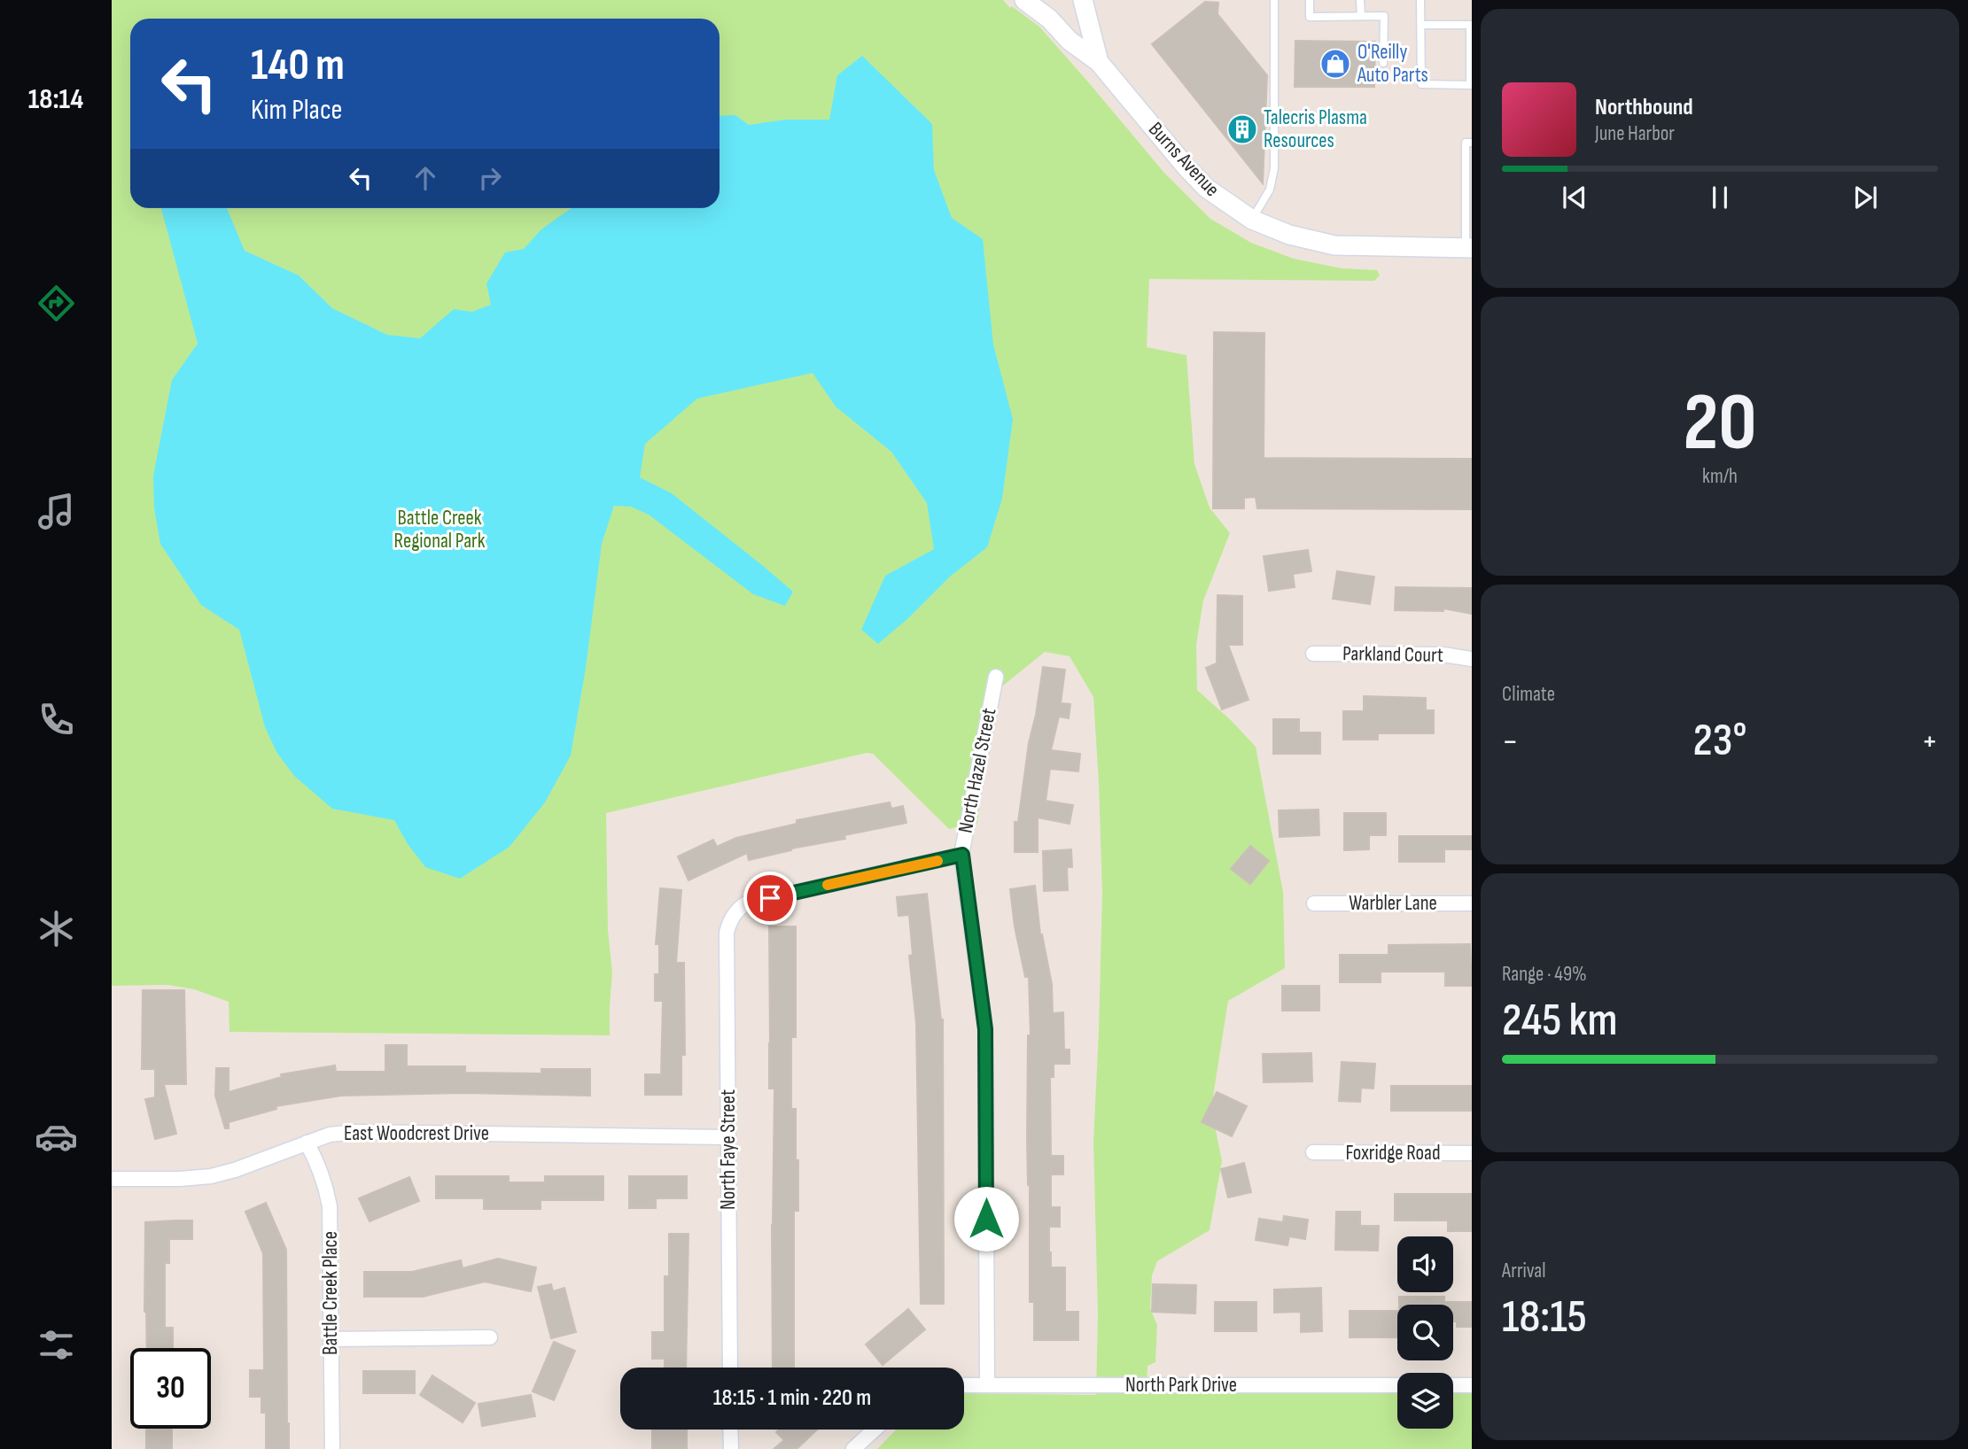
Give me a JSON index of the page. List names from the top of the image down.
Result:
{
  "streets": {
    "street": [
      "Burns Avenue",
      "Parkland Court",
      "North Hazel Street",
      "Warbler Lane",
      "East Woodcrest Drive",
      "North Faye Street",
      "Foxridge Road",
      "Battle Creek Place",
      "North Park Drive"
    ]
  },
  "crossings": [
    ["North Hazel Street", "North Faye Street"],
    ["North Hazel Street", "North Park Drive"],
    ["East Woodcrest Drive", "North Faye Street"],
    ["East Woodcrest Drive", "Battle Creek Place"]
  ],
  "parks": ["Battle Creek Regional Park"],
  "places": {
    "shop": ["O'Reilly Auto Parts"],
    "building": ["Talecris Plasma Resources"]
  },
  "page": {
    "tabs": "18:14",
    "turn": ["140 m", "Kim Place"],
    "song": ["Northbound", "June Harbor"],
    "tile": [
      ["20", "km/h"],
      "Climate",
      ["Range · 49%", "245 km"],
      ["Arrival", "18:15"]
    ],
    "heat": ["−", "23°", "+"],
    "limit": "30",
    "trip": "18:15 · 1 min · 220 m"
  }
}
